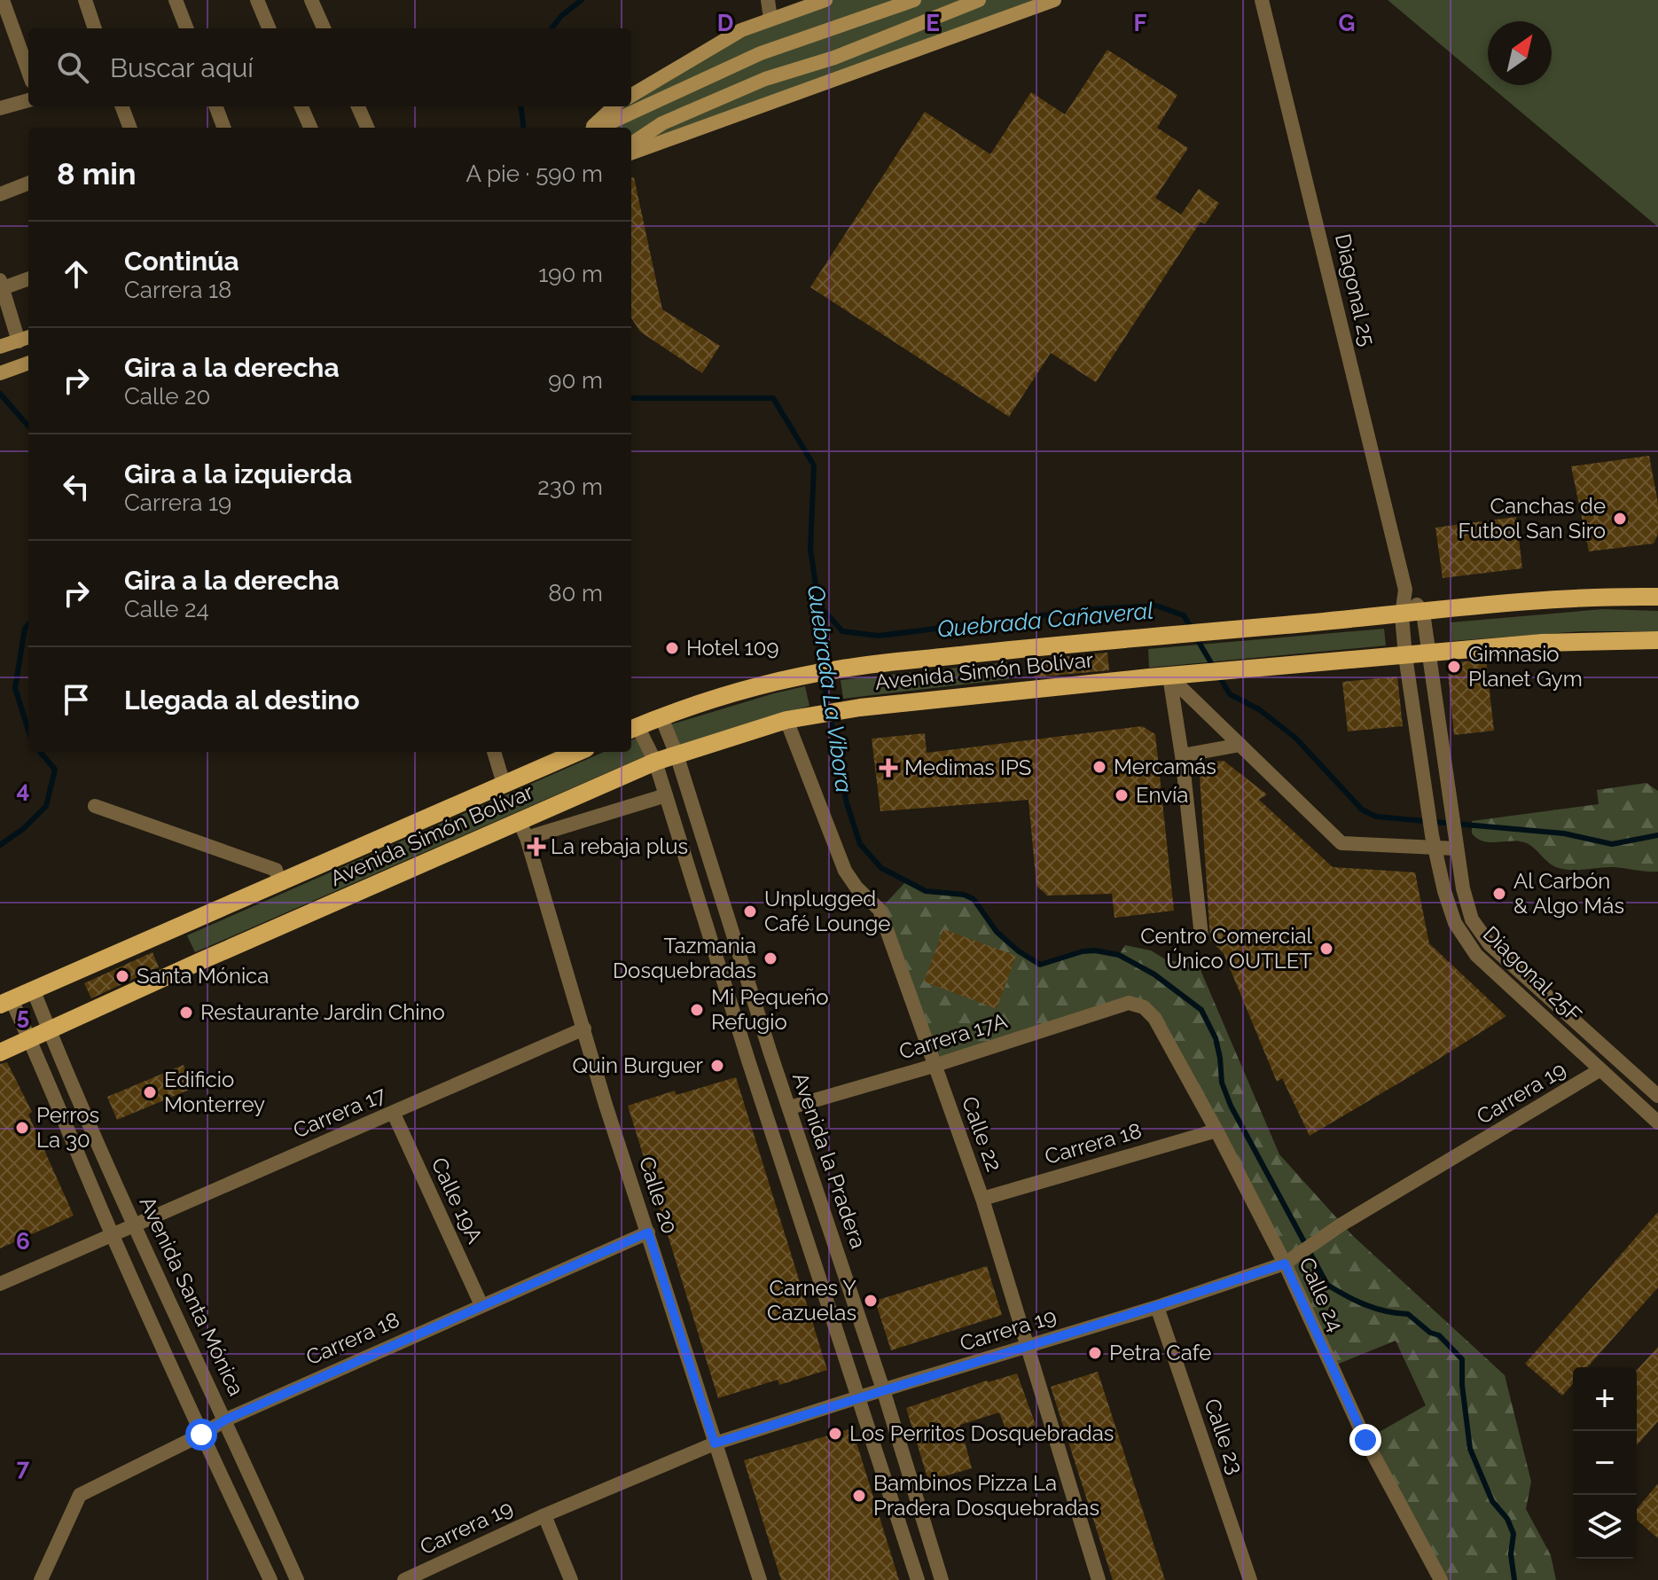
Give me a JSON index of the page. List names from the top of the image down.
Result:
{
  "streets": {
    "main road": ["Avenida Simón Bolívar"],
    "street": [
      "Diagonal 25",
      "Diagonal 25F",
      "Carrera 17A",
      "Carrera 19",
      "Carrera 17",
      "Calle 22",
      "Carrera 18",
      "Avenida la Pradera",
      "Calle 20",
      "Calle 19A",
      "Calle 24",
      "Avenida Santa Mónica",
      "Calle 23"
    ]
  },
  "crossings": [
    ["Diagonal 25", "Avenida Simón Bolívar"],
    ["Diagonal 25", "Diagonal 25F"],
    ["Avenida Simón Bolívar", "Diagonal 25F"],
    ["Avenida Simón Bolívar", "Calle 22"],
    ["Avenida Simón Bolívar", "Avenida la Pradera"],
    ["Avenida Simón Bolívar", "Calle 20"],
    ["Avenida Simón Bolívar", "Avenida Santa Mónica"],
    ["Diagonal 25F", "Carrera 19"],
    ["Carrera 17A", "Calle 22"],
    ["Carrera 17A", "Avenida la Pradera"],
    ["Carrera 17A", "Calle 24"],
    ["Carrera 19", "Calle 22"],
    ["Carrera 19", "Avenida la Pradera"],
    ["Carrera 19", "Calle 20"],
    ["Carrera 19", "Calle 24"],
    ["Carrera 19", "Calle 23"],
    ["Carrera 17", "Calle 20"],
    ["Carrera 17", "Calle 19A"],
    ["Carrera 17", "Avenida Santa Mónica"],
    ["Calle 22", "Carrera 18"],
    ["Carrera 18", "Calle 20"],
    ["Carrera 18", "Calle 19A"],
    ["Carrera 18", "Calle 24"],
    ["Carrera 18", "Avenida Santa Mónica"]
  ],
  "water": ["Quebrada Cañaveral", "Quebrada La Vibora"],
  "places": {
    "other": [
      "Canchas de Futbol San Siro",
      "Hotel 109",
      "Gimnasio Planet Gym",
      "Mercamás",
      "Envía",
      "Al Carbón & Algo Más",
      "Unplugged Café Lounge",
      "Centro Comercial Único OUTLET",
      "Tazmania Dosquebradas",
      "Santa Mónica",
      "Mi Pequeño Refugio",
      "Restaurante Jardin Chino",
      "Quin Burguer",
      "Edificio Monterrey",
      "Perros La 30",
      "Carnes Y Cazuelas",
      "Petra Cafe",
      "Los Perritos Dosquebradas",
      "Bambinos Pizza La Pradera Dosquebradas"
    ],
    "health": ["Medimas IPS", "La rebaja plus"]
  },
  "north": "top right",
  "page": {
    "search": "Buscar aquí",
    "heading": ["8 min", "A pie · 590 m"],
    "list": [
      ["Continúa", "Carrera 18", "190 m"],
      ["Gira a la derecha", "Calle 20", "90 m"],
      ["Gira a la izquierda", "Carrera 19", "230 m"],
      ["Gira a la derecha", "Calle 24", "80 m"],
      "Llegada al destino"
    ],
    "map_buttons": ["+", "−"]
  },
  "grid": {
    "columns": [
      "D",
      "E",
      "F",
      "G"
    ],
    "rows": [
      "4",
      "5",
      "6",
      "7"
    ]
  }
}
